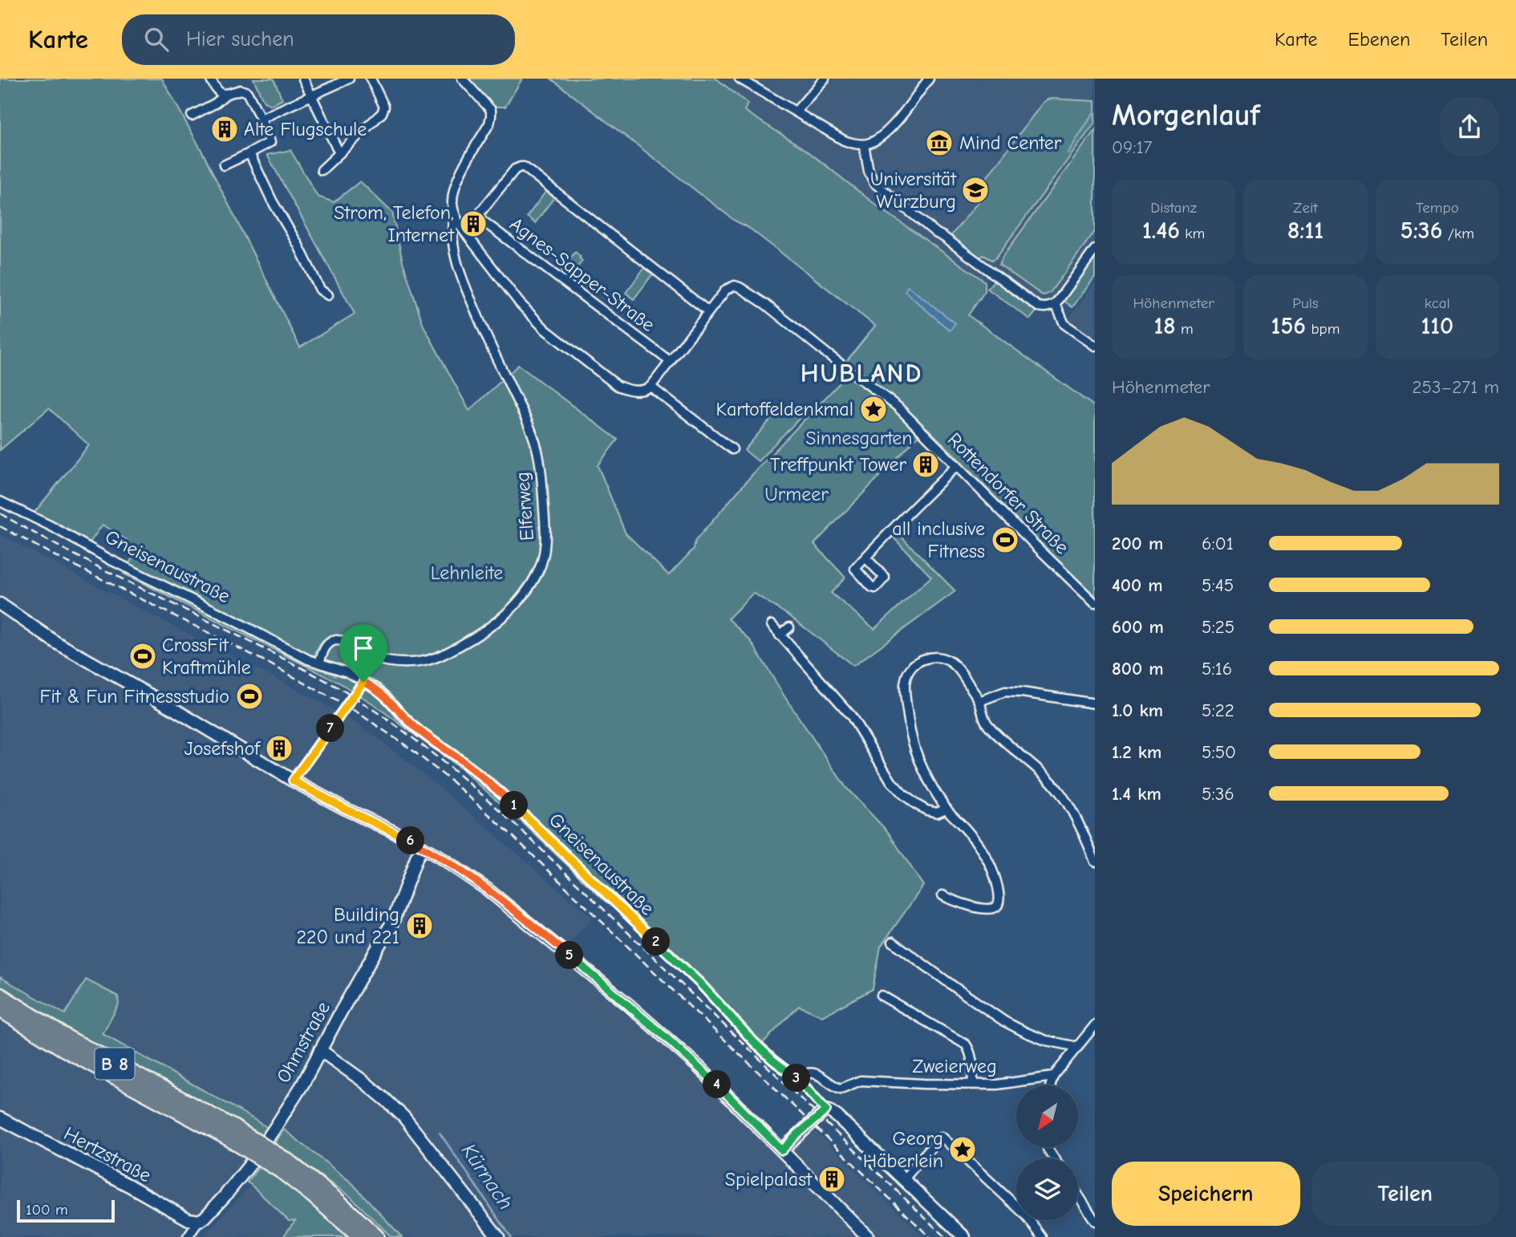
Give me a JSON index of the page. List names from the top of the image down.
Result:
{
  "streets": {
    "highway": ["B 8"],
    "street": [
      "Agnes-Sapper-Straße",
      "Rottendorfer Straße",
      "Elferweg",
      "Gneisenaustraße",
      "Ohmstraße",
      "Zweierweg",
      "Hertzstraße"
    ]
  },
  "crossings": [
    ["Agnes-Sapper-Straße", "Rottendorfer Straße"],
    ["Elferweg", "Gneisenaustraße"],
    ["Gneisenaustraße", "Zweierweg"],
    ["Ohmstraße", "Hertzstraße"]
  ],
  "districts": ["HUBLAND"],
  "water": ["Kürnach"],
  "parks": ["Sinnesgarten", "Urmeer", "Lehnleite"],
  "places": {
    "building": [
      "Alte Flugschule",
      "Strom, Telefon, Internet",
      "Treffpunkt Tower",
      "Josefshof",
      "Building 220 und 221",
      "Spielpalast"
    ],
    "museum": ["Mind Center"],
    "school or university": ["Universität Würzburg"],
    "place": ["Kartoffeldenkmal", "Georg Häberlein"],
    "sports": ["all inclusive Fitness", "CrossFit Kraftmühle", "Fit & Fun Fitnessstudio"]
  },
  "scale_bar": "100 m",
  "north": "bottom left",
  "page": {
    "header": "Karte",
    "search": "Hier suchen",
    "nav": ["Karte", "Ebenen", "Teilen"],
    "heading": ["Morgenlauf", "09:17"],
    "stats": [
      ["Distanz", "1.46 km"],
      ["Zeit", "8:11"],
      ["Tempo", "5:36 /km"],
      ["Höhenmeter", "18 m"],
      ["Puls", "156 bpm"],
      ["kcal", "110"]
    ],
    "chart": ["Höhenmeter", "253–271 m"],
    "list": [
      {
        "name": "200 m",
        "note": "6:01"
      },
      {
        "name": "400 m",
        "note": "5:45"
      },
      {
        "name": "600 m",
        "note": "5:25"
      },
      {
        "name": "800 m",
        "note": "5:16"
      },
      {
        "name": "1.0 km",
        "note": "5:22"
      },
      {
        "name": "1.2 km",
        "note": "5:50"
      },
      {
        "name": "1.4 km",
        "note": "5:36"
      }
    ],
    "pins": [
      "7",
      "1",
      "6",
      "2",
      "5",
      "3",
      "4"
    ],
    "buttons": ["Speichern", "Teilen"],
    "scale": "100 m"
  }
}
